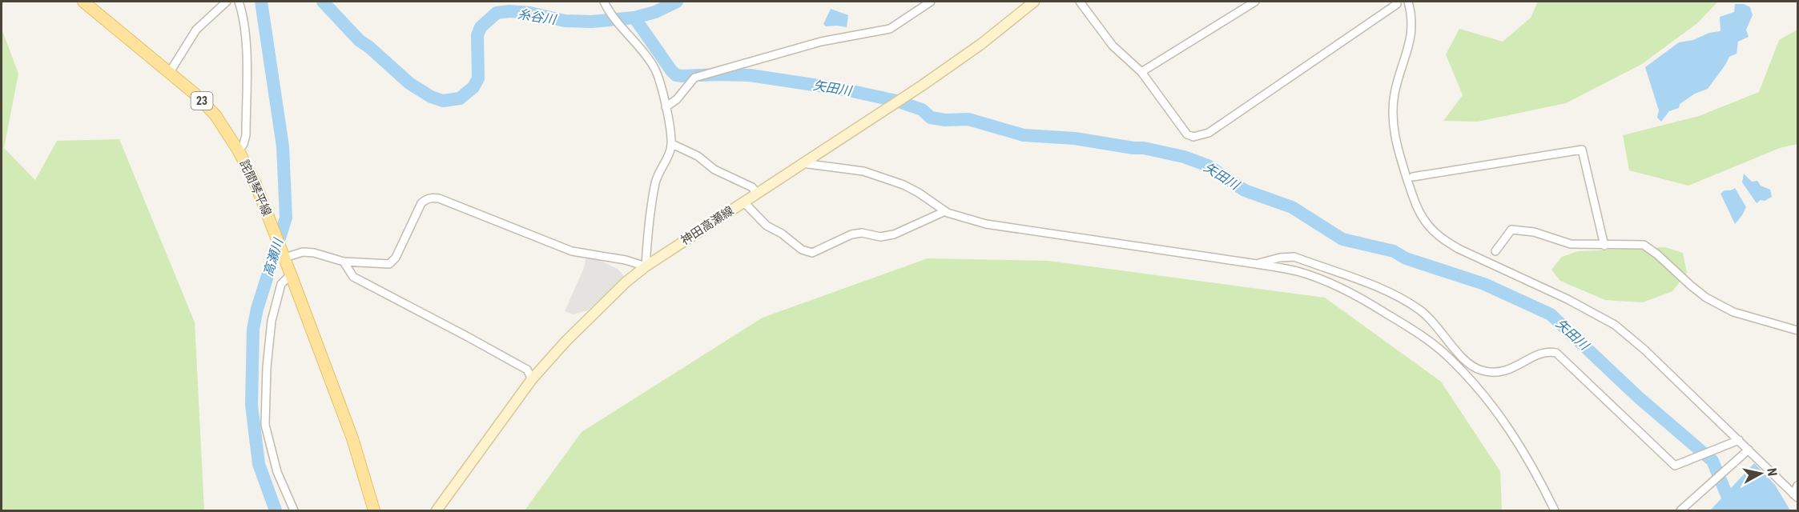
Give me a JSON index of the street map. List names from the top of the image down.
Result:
{
  "streets": {
    "main road": ["23", "詫間琴平線", "神田高瀬線"]
  },
  "water": ["糸谷川", "矢田川", "高瀬川"],
  "north": "right"
}
